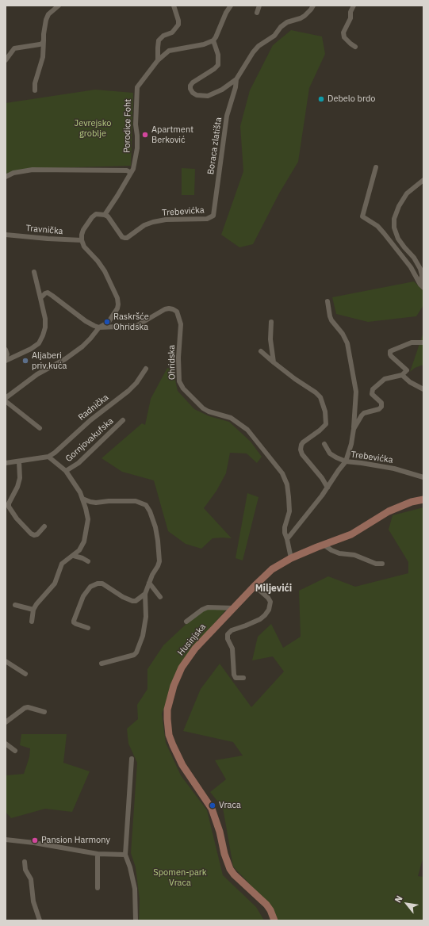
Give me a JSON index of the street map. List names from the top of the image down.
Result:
{
  "streets": {
    "main road": ["Husinjska"],
    "street": [
      "Porodice Foht",
      "Boraca zlatišta",
      "Trebevićka",
      "Travnička",
      "Ohridska",
      "Radnička",
      "Gornjovakufska"
    ]
  },
  "crossings": [
    ["Porodice Foht", "Boraca zlatišta"],
    ["Porodice Foht", "Trebevićka"],
    ["Boraca zlatišta", "Trebevićka"],
    ["Ohridska", "Husinjska"],
    ["Radnička", "Gornjovakufska"]
  ],
  "districts": ["Miljevići"],
  "parks": ["Jevrejsko groblje", "Spomen-park Vraca"],
  "places": [
    "Debelo brdo",
    "Apartment Berković",
    "Raskršće Ohridska",
    "Aljaberi priv.kuća",
    "Vraca",
    "Pansion Harmony"
  ],
  "north": "top left"
}
